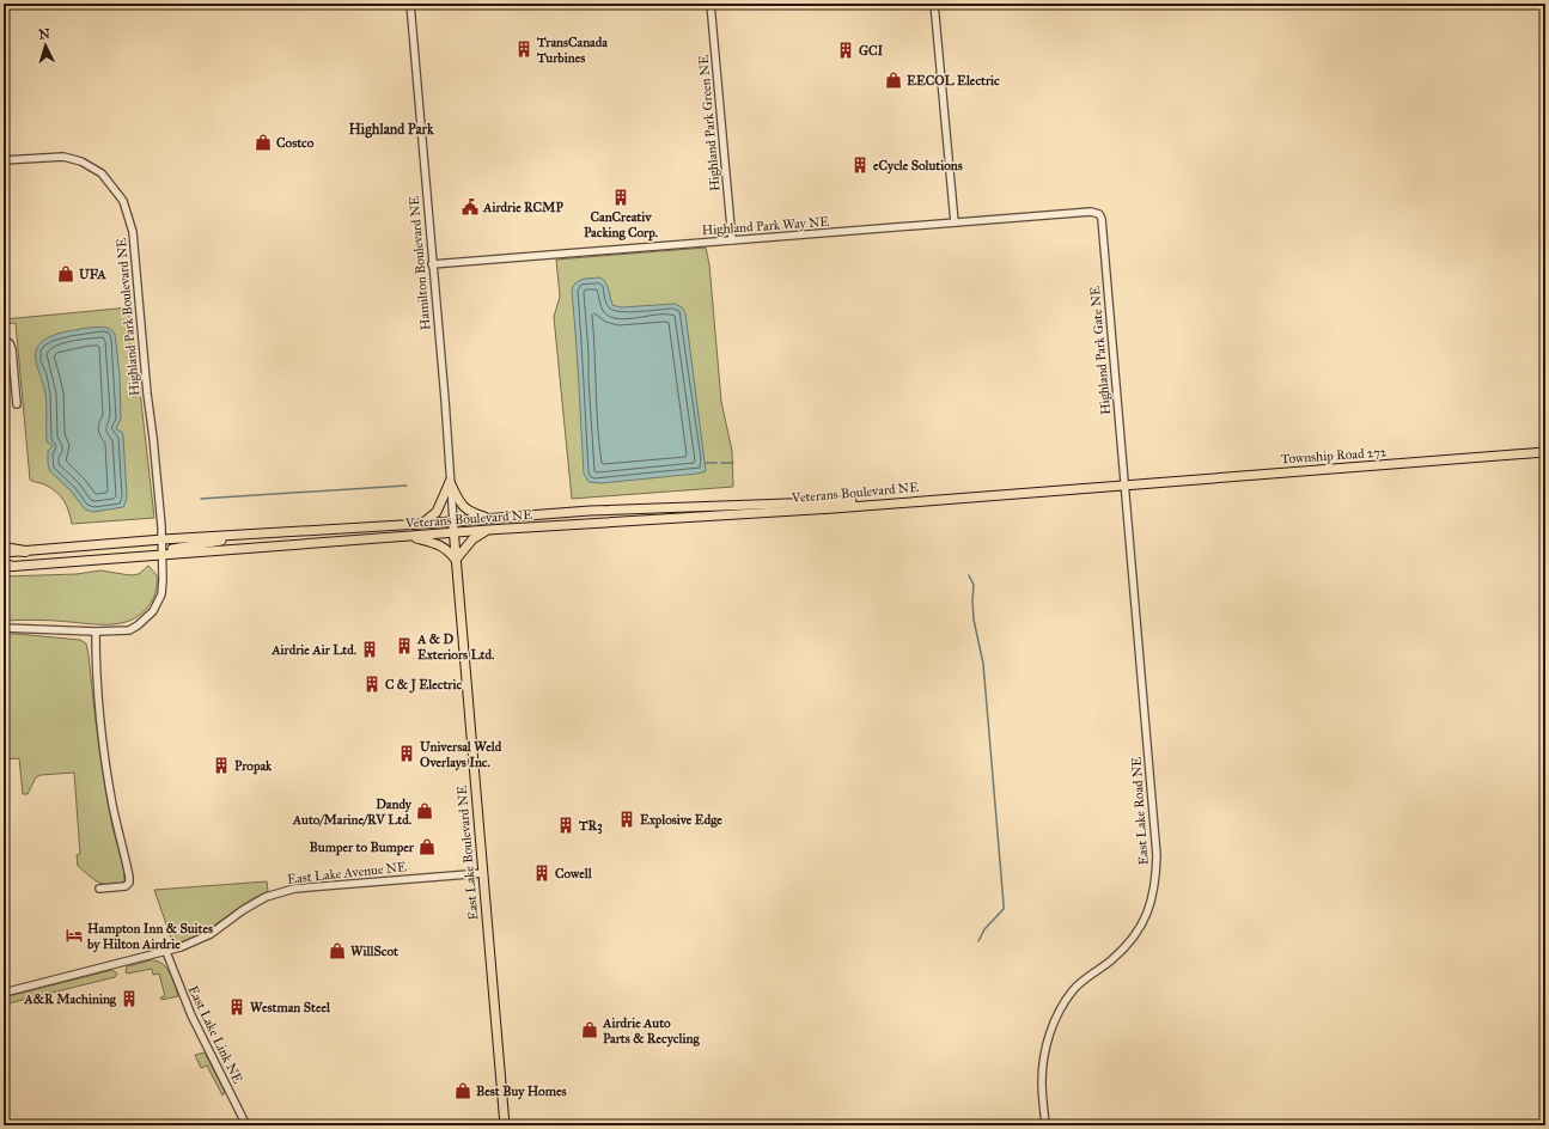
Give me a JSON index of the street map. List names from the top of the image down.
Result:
{
  "streets": {
    "main road": ["Township Road 272", "Veterans Boulevard NE", "East Lake Boulevard NE"],
    "street": [
      "Highland Park Green NE",
      "Highland Park Way NE",
      "Hamilton Boulevard NE",
      "Highland Park Boulevard NE",
      "Highland Park Gate NE",
      "East Lake Road NE",
      "East Lake Avenue NE",
      "East Lake Link NE"
    ]
  },
  "crossings": [
    ["Highland Park Green NE", "Highland Park Way NE"],
    ["Highland Park Way NE", "Hamilton Boulevard NE"],
    ["Highland Park Way NE", "Highland Park Gate NE"],
    ["Hamilton Boulevard NE", "Veterans Boulevard NE"],
    ["Hamilton Boulevard NE", "East Lake Boulevard NE"],
    ["Highland Park Boulevard NE", "Veterans Boulevard NE"],
    ["Highland Park Gate NE", "Township Road 272"],
    ["Highland Park Gate NE", "Veterans Boulevard NE"],
    ["Highland Park Gate NE", "East Lake Road NE"],
    ["Township Road 272", "Veterans Boulevard NE"],
    ["Township Road 272", "East Lake Road NE"],
    ["Veterans Boulevard NE", "East Lake Road NE"],
    ["Veterans Boulevard NE", "East Lake Boulevard NE"],
    ["East Lake Boulevard NE", "East Lake Avenue NE"],
    ["East Lake Avenue NE", "East Lake Link NE"]
  ],
  "districts": ["Highland Park"],
  "places": {
    "building": [
      "TransCanada Turbines",
      "GCI",
      "eCycle Solutions",
      "CanCreativ Packing Corp.",
      "A & D Exteriors Ltd.",
      "Airdrie Air Ltd.",
      "C & J Electric",
      "Universal Weld Overlays Inc.",
      "Propak",
      "Explosive Edge",
      "TR3",
      "Cowell",
      "A&R Machining",
      "Westman Steel"
    ],
    "shop": [
      "EECOL Electric",
      "Costco",
      "UFA",
      "Dandy Auto/Marine/RV Ltd.",
      "Bumper to Bumper",
      "WillScot",
      "Airdrie Auto Parts & Recycling",
      "Best Buy Homes"
    ],
    "public building": ["Airdrie RCMP"],
    "hotel": ["Hampton Inn & Suites by Hilton Airdrie"]
  },
  "north": "top"
}
